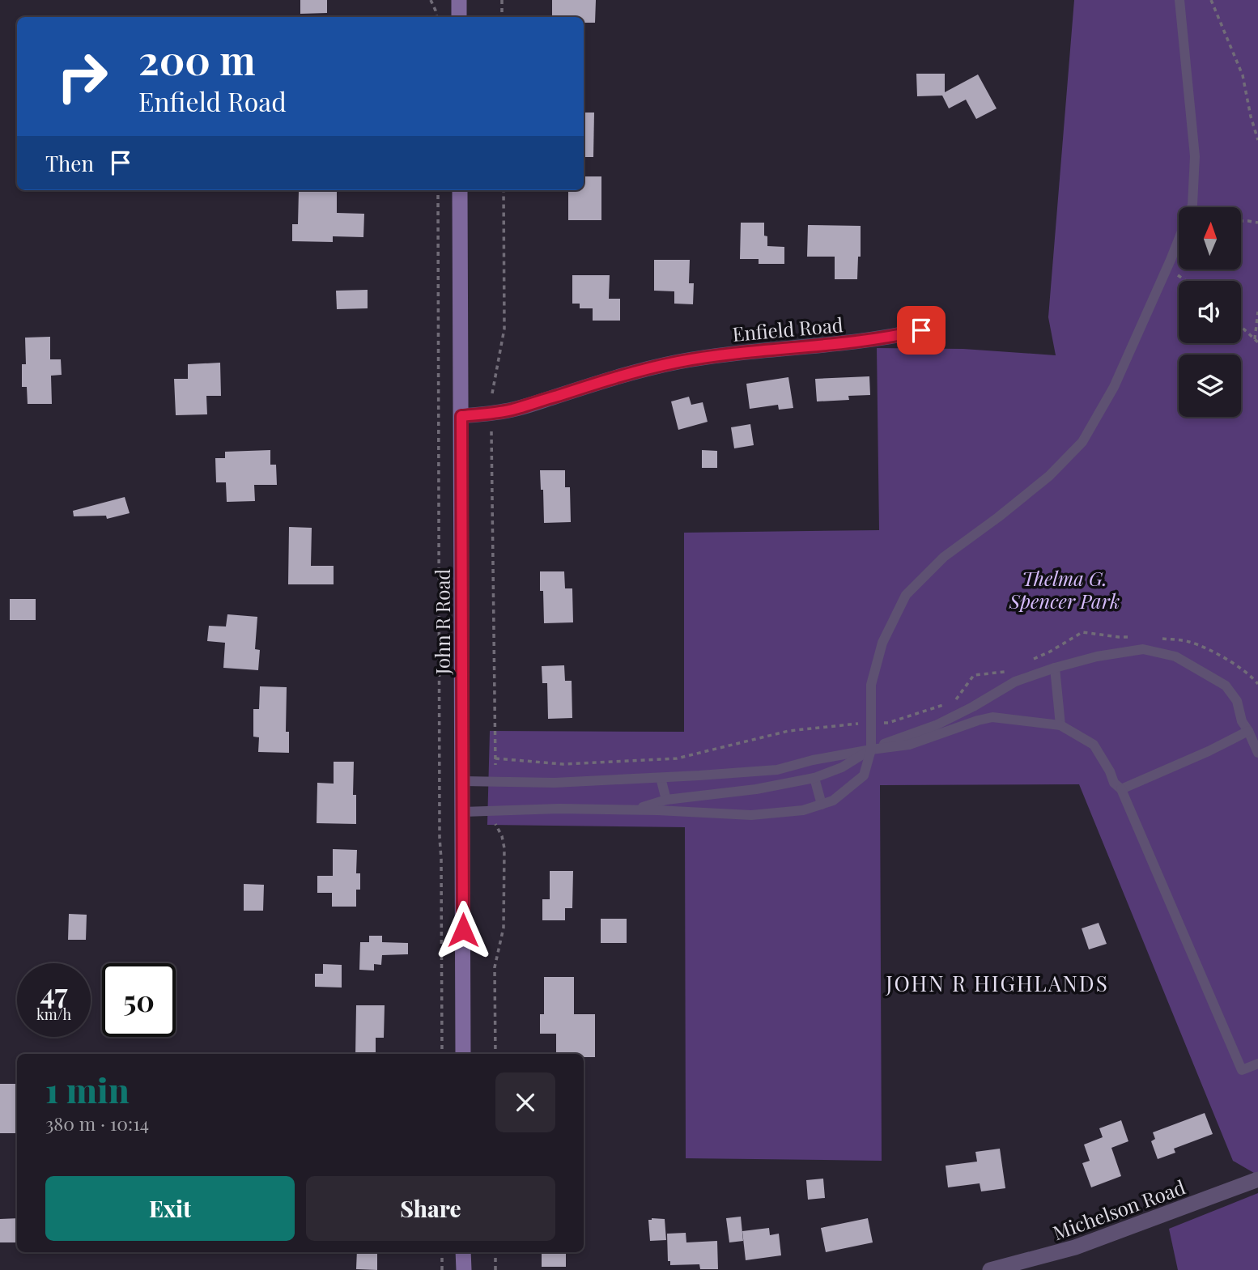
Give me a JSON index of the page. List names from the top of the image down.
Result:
{
  "streets": {
    "main road": ["John R Road"],
    "street": ["Enfield Road", "Michelson Road"]
  },
  "crossings": [
    ["Enfield Road", "John R Road"]
  ],
  "districts": ["JOHN R HIGHLANDS"],
  "parks": ["Thelma G. Spencer Park"],
  "north": "top",
  "page": {
    "turn": ["200 m", "Enfield Road"],
    "then": "Then",
    "speed": "47 km/h",
    "limit": "50",
    "heading": ["1 min", "380 m · 10:14"],
    "buttons": ["Exit", "Share"]
  }
}
